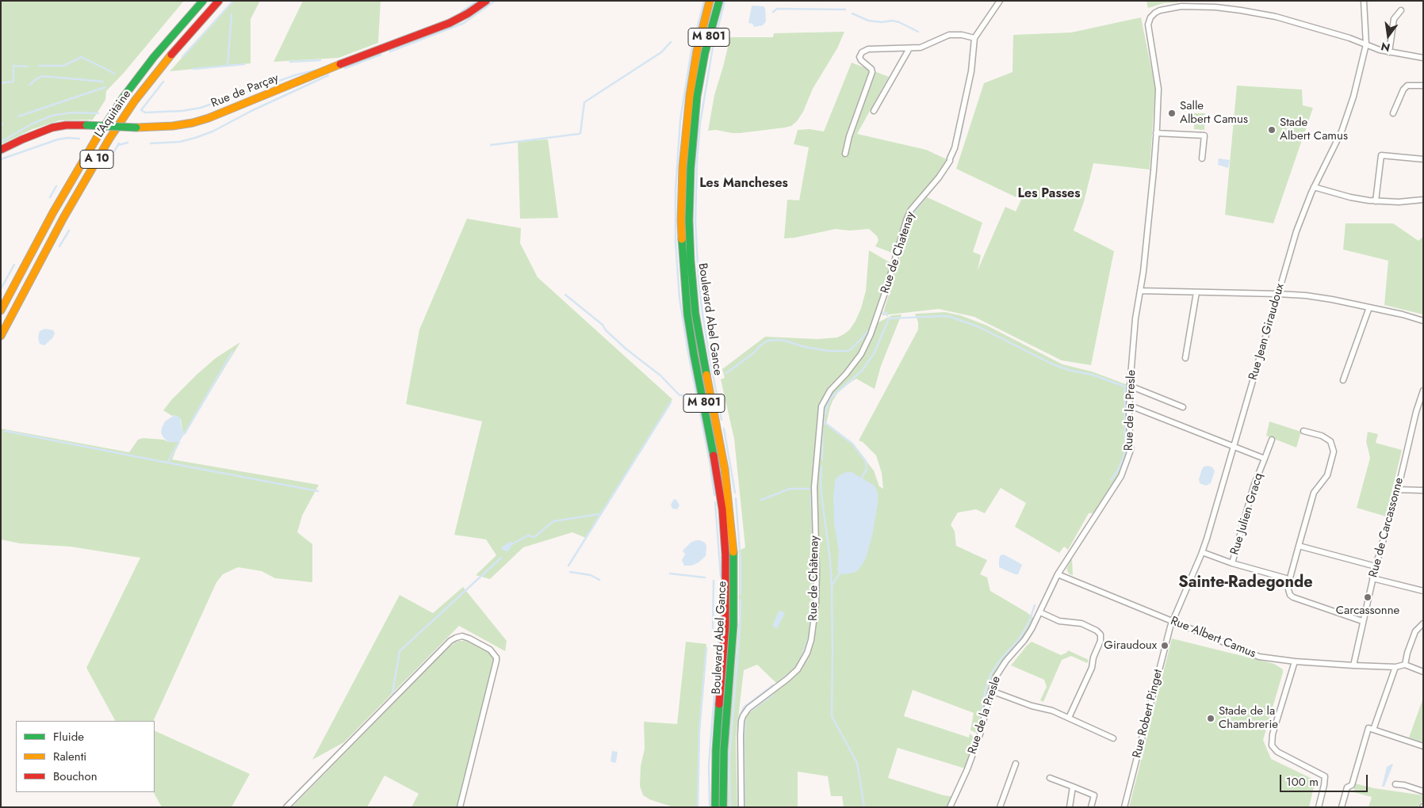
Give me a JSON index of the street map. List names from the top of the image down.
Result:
{
  "streets": {
    "main road": [
      "M 801",
      "Rue de Parçay",
      "L'Aquitaine",
      "A 10",
      "Boulevard Abel Gance"
    ],
    "street": [
      "Rue de Chatenay",
      "Rue Jean Giraudoux",
      "Rue de la Presle",
      "Rue Julien Gracq",
      "Rue de Carcassonne",
      "Rue de Châtenay",
      "Rue Albert Camus",
      "Rue Robert Pinget"
    ]
  },
  "crossings": [
    ["Rue de Chatenay", "Rue de Châtenay"],
    ["Rue Jean Giraudoux", "Rue Julien Gracq"],
    ["Rue Jean Giraudoux", "Rue Albert Camus"],
    ["Rue Jean Giraudoux", "Rue Robert Pinget"],
    ["Rue de la Presle", "Rue Julien Gracq"],
    ["Rue de la Presle", "Rue Albert Camus"],
    ["Rue de Carcassonne", "Rue Albert Camus"],
    ["Rue Albert Camus", "Rue Robert Pinget"]
  ],
  "districts": ["Les Mancheses", "Les Passes", "Sainte-Radegonde"],
  "places": [
    "Salle Albert Camus",
    "Stade Albert Camus",
    "Carcassonne",
    "Giraudoux",
    "Stade de la Chambrerie"
  ],
  "legend": ["Fluide", "Ralenti", "Bouchon"],
  "scale_bar": "100 m",
  "north": "bottom"
}
